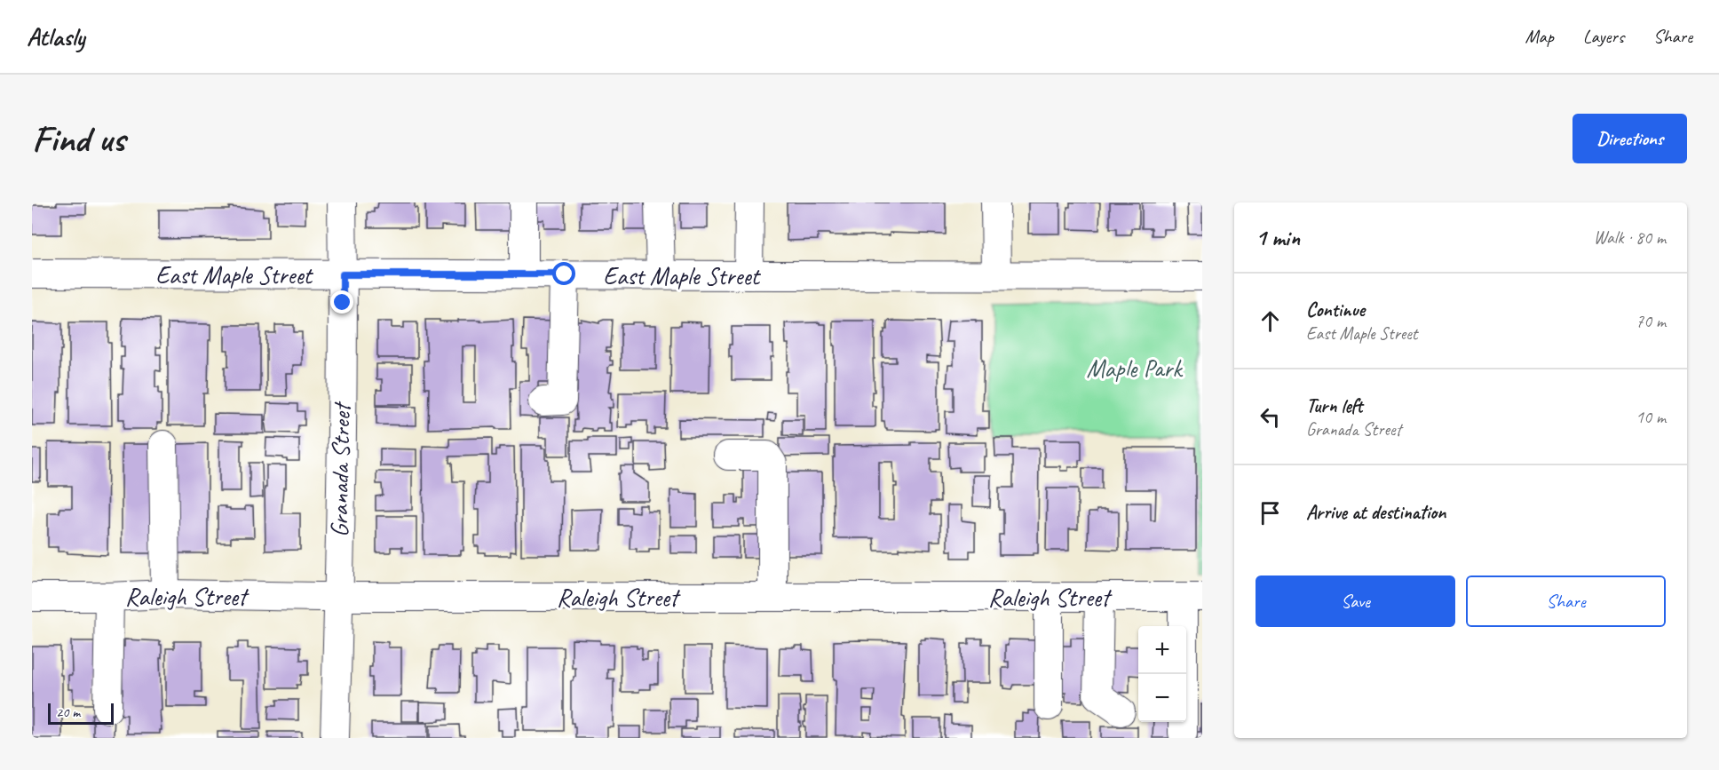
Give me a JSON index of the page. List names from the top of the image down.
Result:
{
  "streets": {
    "street": ["East Maple Street", "Granada Street", "Raleigh Street"]
  },
  "crossings": [
    ["East Maple Street", "Granada Street"],
    ["Granada Street", "Raleigh Street"]
  ],
  "parks": ["Maple Park"],
  "scale_bar": "20 m",
  "page": {
    "header": "Atlasly",
    "nav": ["Map", "Layers", "Share"],
    "buttons": [
      "Directions",
      ["Save", "Share"]
    ],
    "title": "Find us",
    "heading": ["1 min", "Walk · 80 m"],
    "list": [
      ["Continue", "East Maple Street", "70 m"],
      ["Turn left", "Granada Street", "10 m"],
      "Arrive at destination"
    ],
    "map_buttons": ["+", "−"],
    "scale": "20 m"
  }
}
